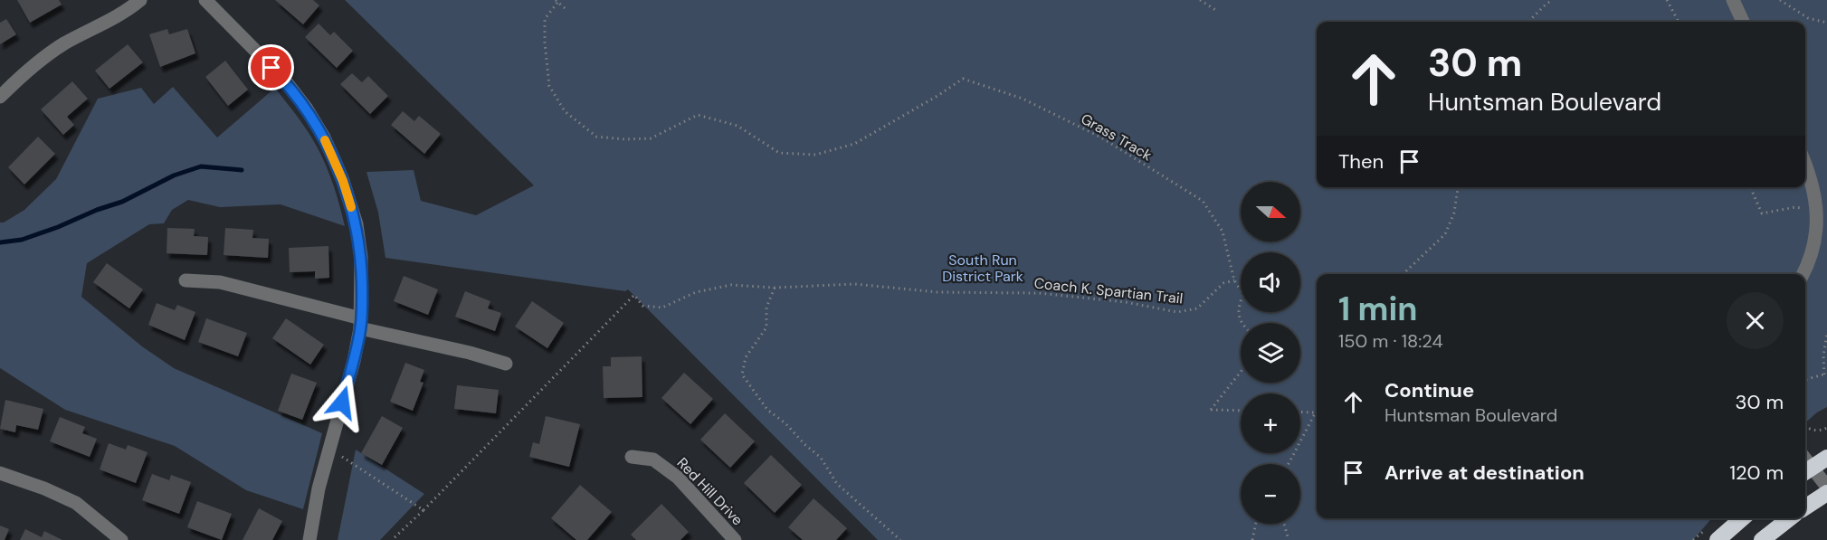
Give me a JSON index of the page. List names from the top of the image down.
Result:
{
  "streets": {
    "street": ["Red Hill Drive"],
    "path": ["Grass Track", "Coach K. Spartian Trail"]
  },
  "crossings": [
    ["Grass Track", "Coach K. Spartian Trail"]
  ],
  "parks": ["South Run District Park"],
  "north": "right",
  "page": {
    "turn": ["30 m", "Huntsman Boulevard"],
    "then": "Then",
    "map_buttons": ["+", "−"],
    "heading": ["1 min", "150 m · 18:24"],
    "list": [
      {
        "name": "Continue",
        "note": "Huntsman Boulevard",
        "value": "30 m"
      },
      {
        "name": "Arrive at destination",
        "value": "120 m"
      }
    ]
  }
}
